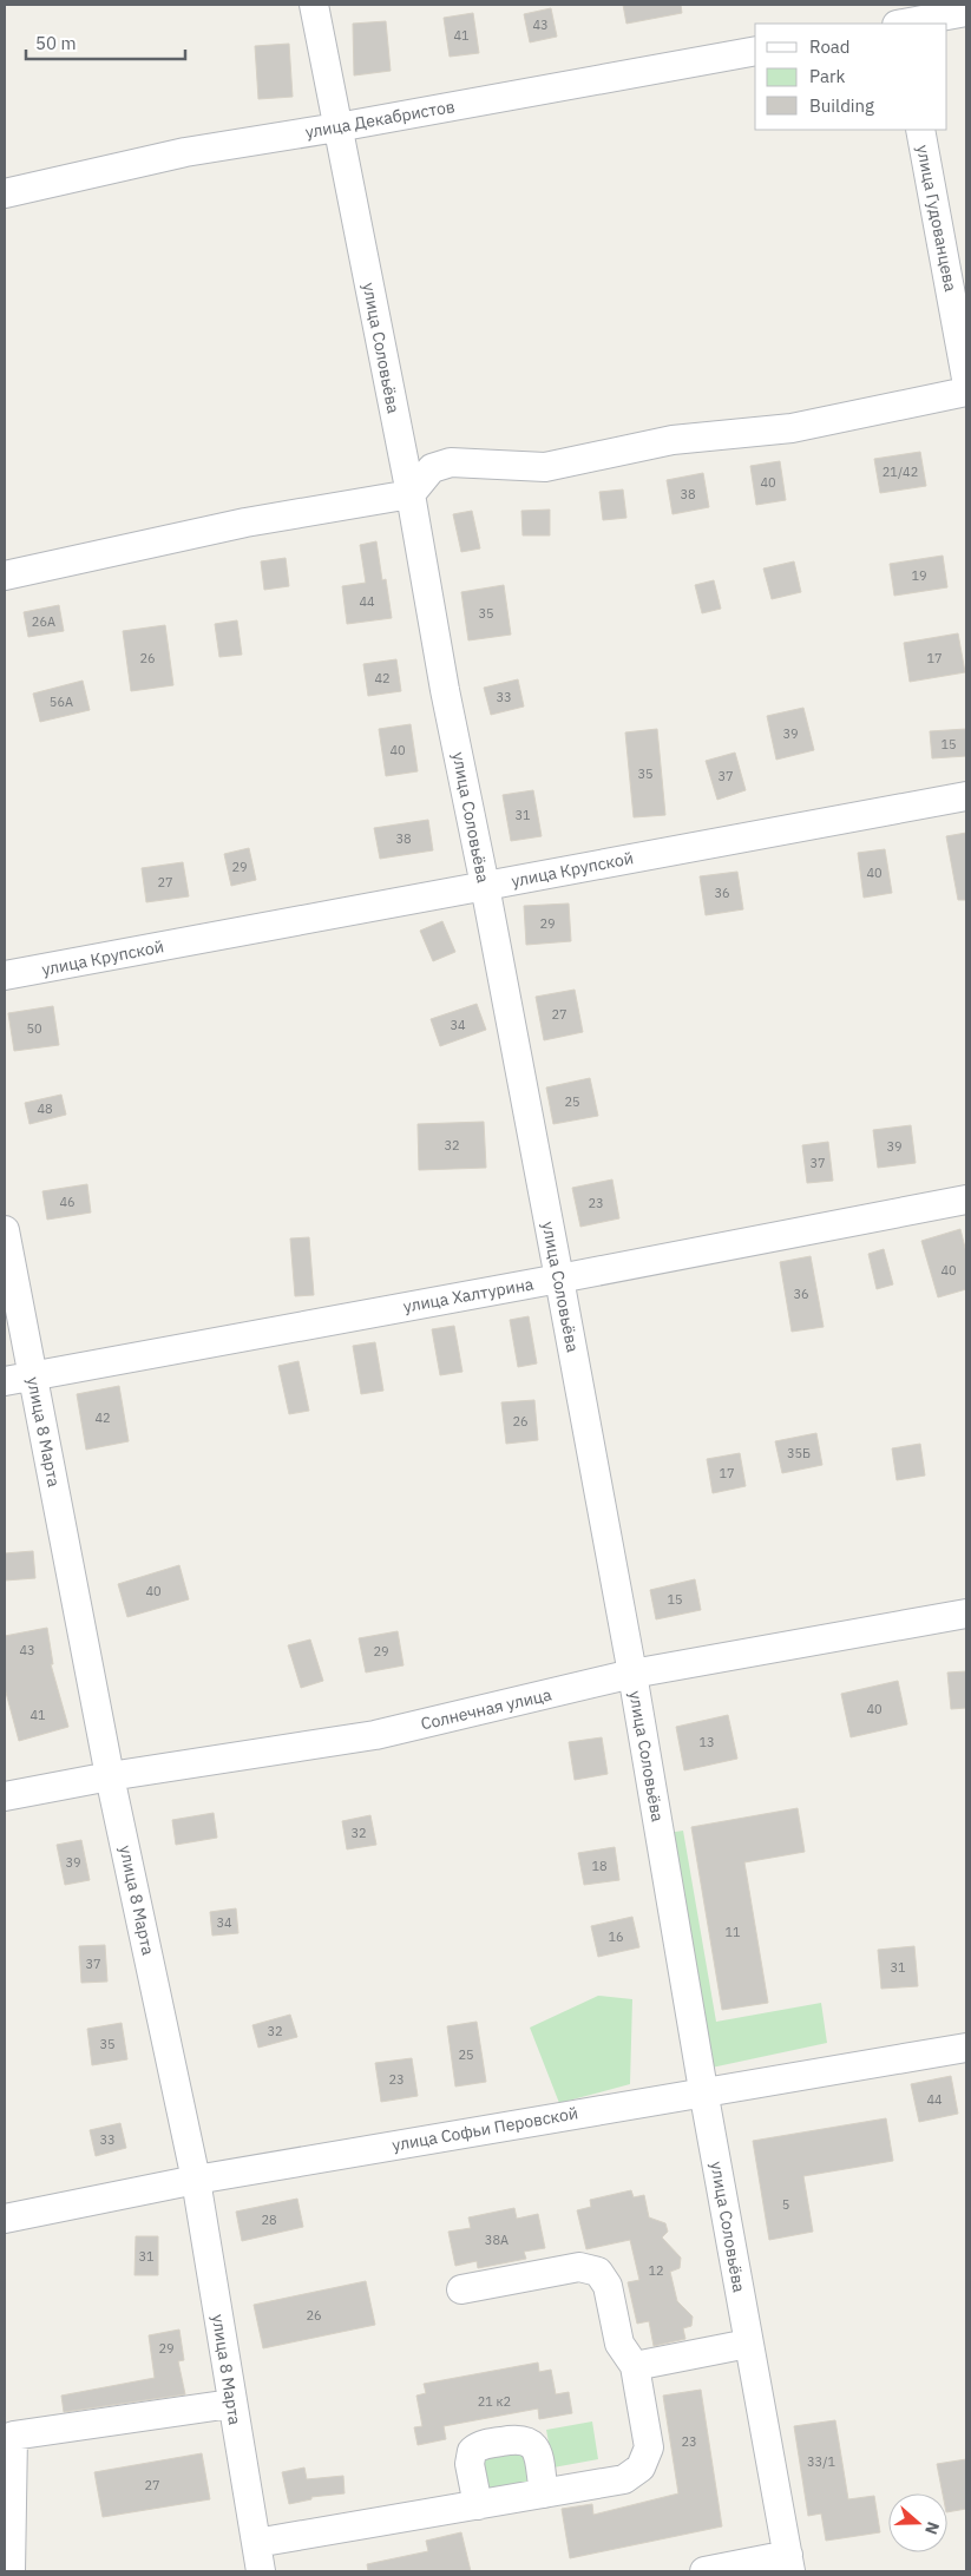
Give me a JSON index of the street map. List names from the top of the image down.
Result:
{
  "streets": {
    "street": [
      "улица Декабристов",
      "улица Гудованцева",
      "улица Соловьёва",
      "улица Крупской",
      "улица Халтурина",
      "улица 8 Марта",
      "Солнечная улица",
      "улица Софьи Перовской"
    ]
  },
  "crossings": [
    ["улица Декабристов", "улица Соловьёва"],
    ["улица Соловьёва", "улица Крупской"],
    ["улица Соловьёва", "улица Халтурина"],
    ["улица Соловьёва", "Солнечная улица"],
    ["улица Соловьёва", "улица Софьи Перовской"],
    ["улица Халтурина", "улица 8 Марта"],
    ["улица 8 Марта", "Солнечная улица"],
    ["улица 8 Марта", "улица Софьи Перовской"]
  ],
  "house_numbers": [
    "43",
    "41",
    "21/42",
    "40",
    "38",
    "19",
    "44",
    "35",
    "26А",
    "26",
    "17",
    "42",
    "33",
    "56А",
    "39",
    "15",
    "40",
    "35",
    "37",
    "31",
    "38",
    "29",
    "40",
    "27",
    "36",
    "29",
    "27",
    "34",
    "50",
    "25",
    "48",
    "32",
    "39",
    "37",
    "46",
    "23",
    "40",
    "36",
    "42",
    "26",
    "35Б",
    "17",
    "40",
    "15",
    "43",
    "29",
    "40",
    "41",
    "13",
    "32",
    "39",
    "18",
    "34",
    "11",
    "16",
    "37",
    "31",
    "32",
    "35",
    "25",
    "23",
    "44",
    "33",
    "5",
    "28",
    "38А",
    "31",
    "12",
    "26",
    "29",
    "21 к2",
    "23",
    "33/1",
    "27"
  ],
  "legend": ["Road", "Park", "Building"],
  "scale_bar": "50 m",
  "north": "right"
}
